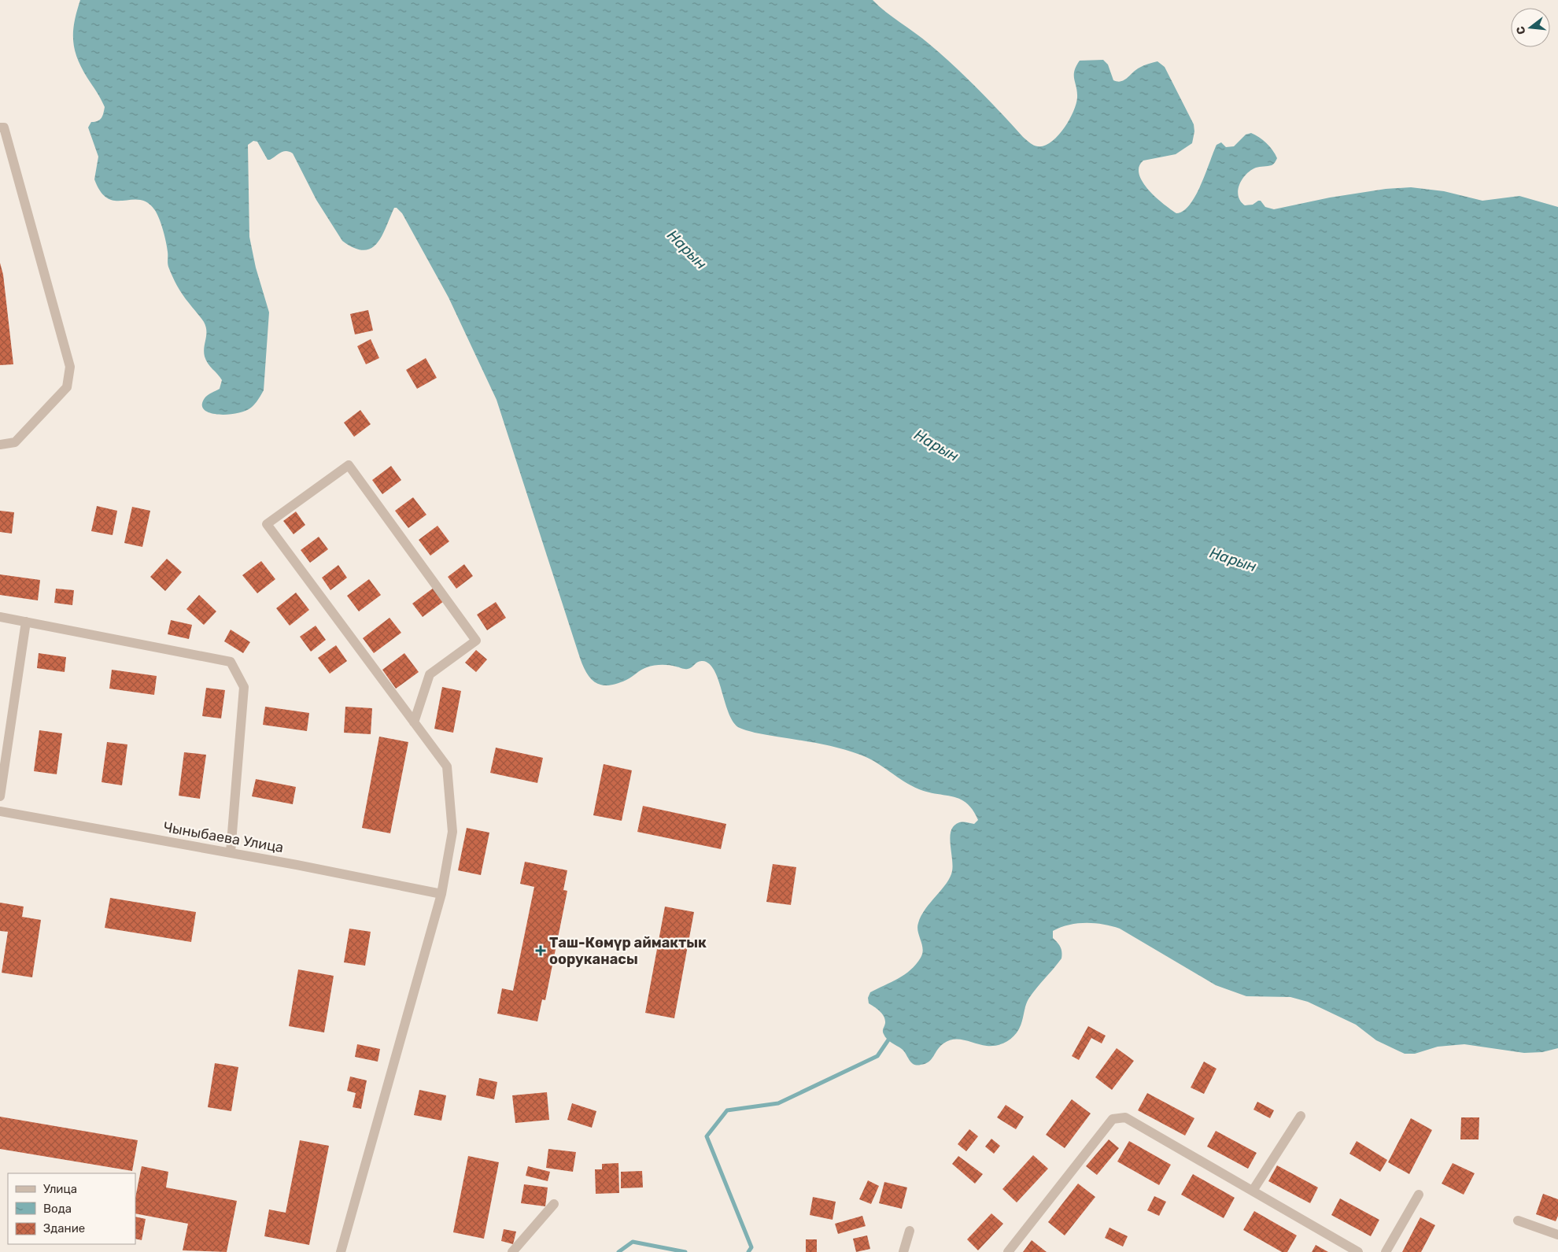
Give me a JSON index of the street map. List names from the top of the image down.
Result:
{
  "streets": {
    "street": ["Чыныбаева Улица"]
  },
  "water": ["Нарын"],
  "places": {
    "health": ["Таш-Көмүр аймактык ооруканасы"]
  },
  "legend": ["Улица", "Вода", "Здание"],
  "north": "left"
}
